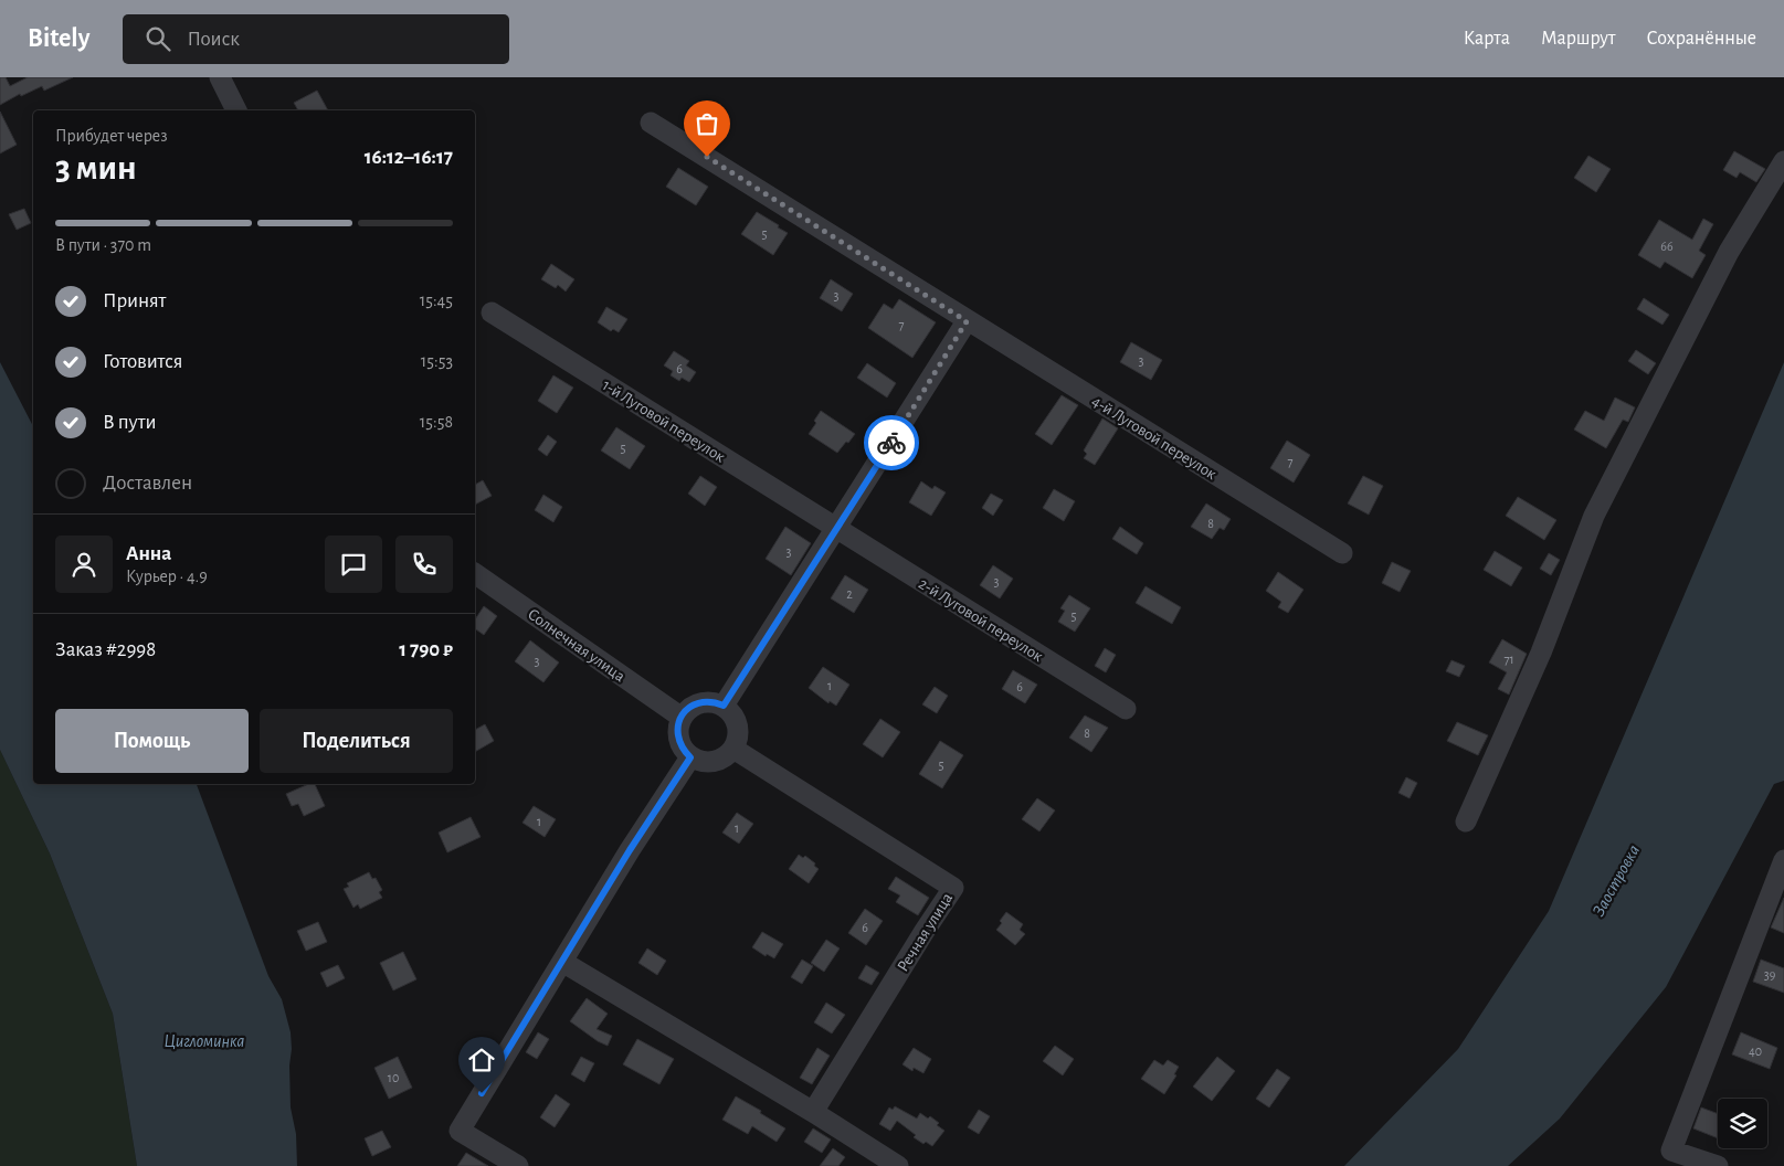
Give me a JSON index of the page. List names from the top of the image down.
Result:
{
  "streets": {
    "street": [
      "1-й Луговой переулок",
      "4-й Луговой переулок",
      "2-й Луговой переулок",
      "Солнечная улица",
      "Речная улица"
    ]
  },
  "crossings": [
    ["1-й Луговой переулок", "2-й Луговой переулок"],
    ["Солнечная улица", "Речная улица"]
  ],
  "water": ["Заостровка", "Цигломинка"],
  "house_numbers": [
    "5",
    "66",
    "3",
    "7",
    "3",
    "6",
    "5",
    "7",
    "8",
    "3",
    "3",
    "2",
    "5",
    "71",
    "3",
    "1",
    "6",
    "8",
    "5",
    "1",
    "1",
    "6",
    "39",
    "40",
    "10"
  ],
  "page": {
    "header": "Bitely",
    "search": "Поиск",
    "nav": ["Карта", "Маршрут", "Сохранённые"],
    "heading": ["3 мин", "Прибудет через", "16:12–16:17"],
    "panel": [
      "Анна",
      "Курьер · 4.9",
      "Заказ #2998",
      "1 790 ₽"
    ],
    "bar": "В пути · 370 m",
    "list": [
      ["Принят", "15:45"],
      ["Готовится", "15:53"],
      ["В пути", "15:58"],
      "Доставлен"
    ],
    "buttons": ["Помощь", "Поделиться"]
  }
}
